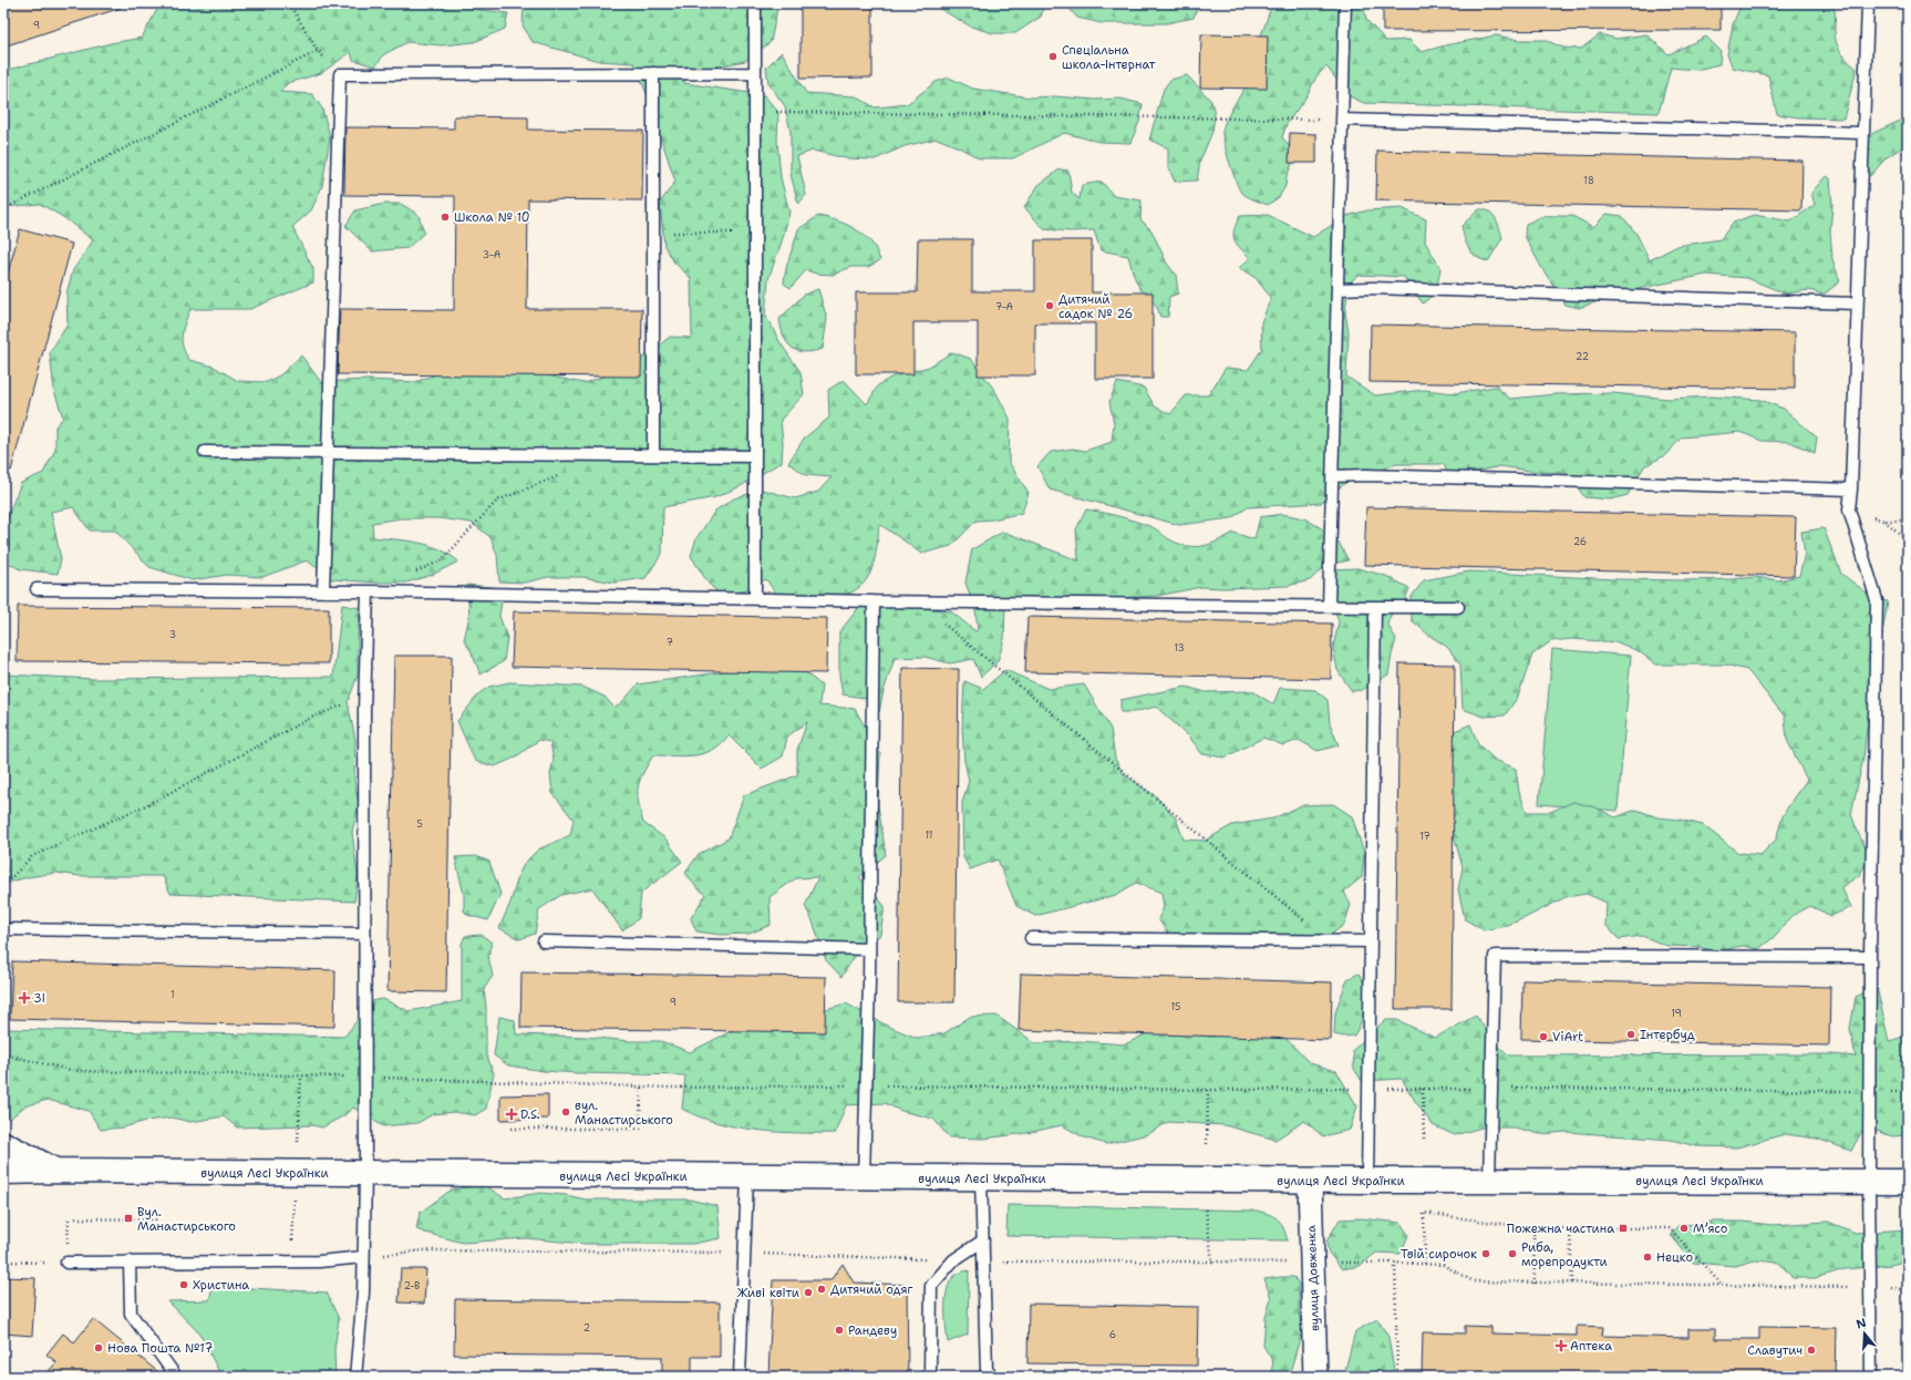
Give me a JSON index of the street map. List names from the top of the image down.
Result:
{
  "streets": {
    "main road": ["вулиця Лесі Українки"],
    "street": ["вулиця Довженка"]
  },
  "crossings": [
    ["вулиця Лесі Українки", "вулиця Довженка"]
  ],
  "places": {
    "other": [
      "Спеціальна школа-інтернат",
      "Школа № 10",
      "Дитячий садок № 26",
      "Інтербуд",
      "ViArt",
      "вул. Манастирського",
      "Мʼясо",
      "Твій сирочок",
      "Риба, морепродукти",
      "Нецко",
      "Христина",
      "Дитячий одяг",
      "Живі квіти",
      "Рандеву",
      "Нова Пошта №17",
      "Славутич"
    ],
    "health": ["3і", "D.S.", "Аптека"],
    "transit": ["Вул. Манастирського", "Пожежна частина"]
  },
  "house_numbers": [
    "9",
    "18",
    "3-А",
    "7-А",
    "22",
    "26",
    "3",
    "7",
    "13",
    "5",
    "11",
    "17",
    "1",
    "9",
    "15",
    "19",
    "2-В",
    "2",
    "6"
  ],
  "north": "top"
}
